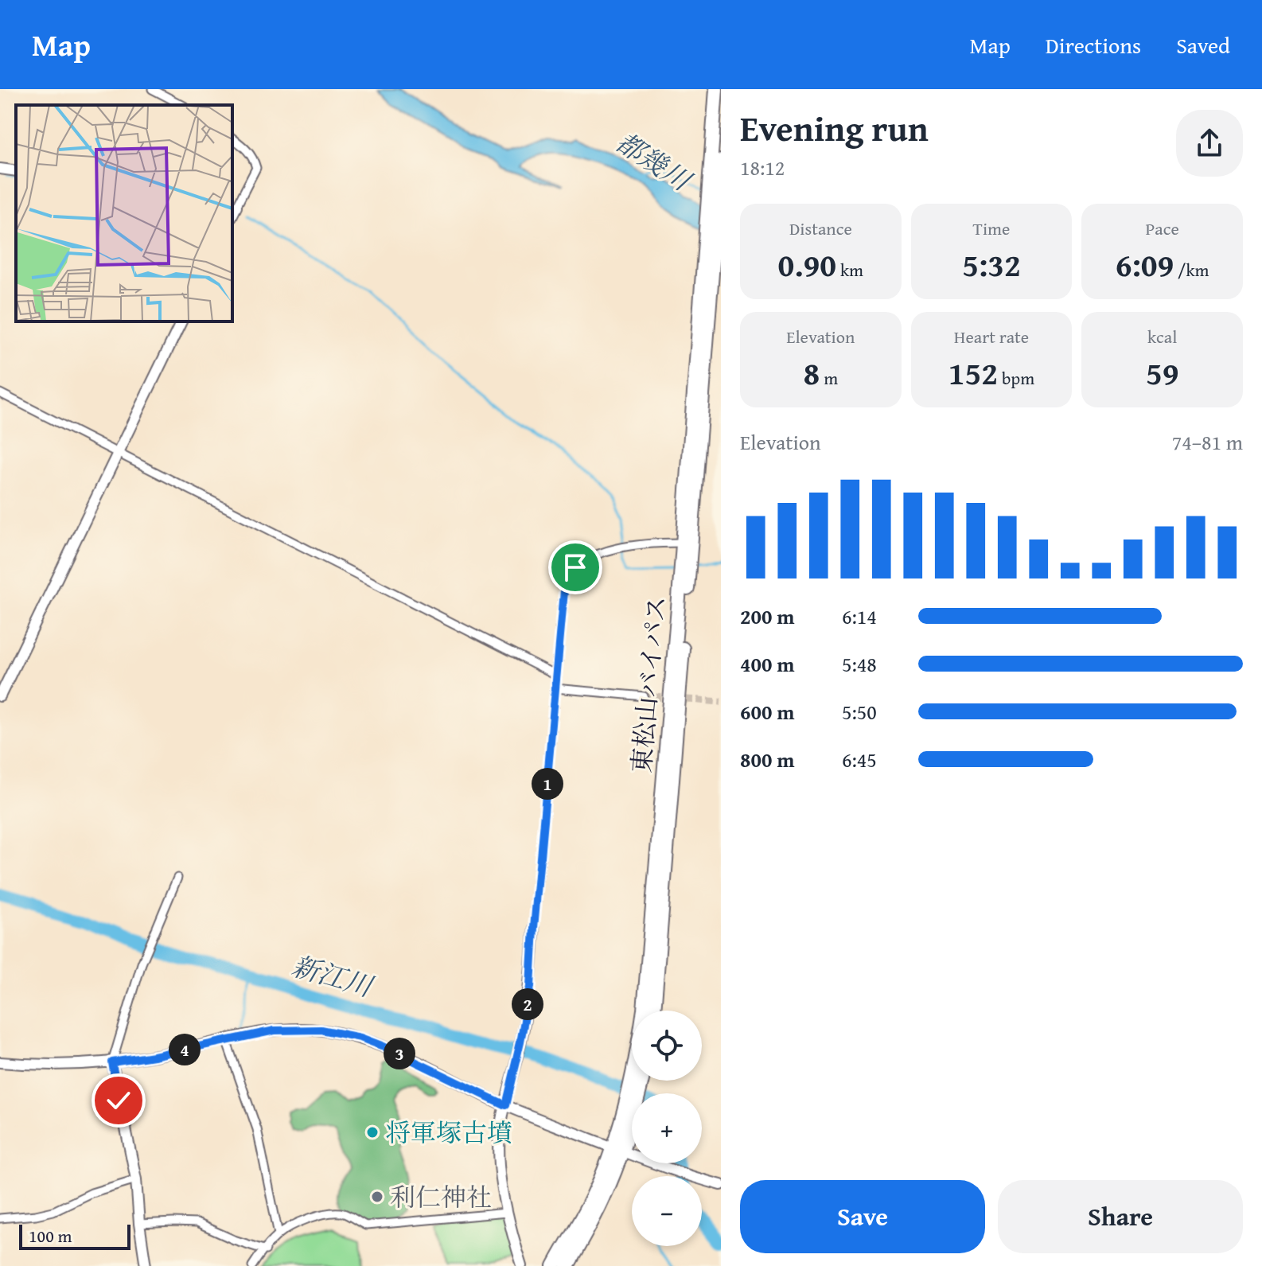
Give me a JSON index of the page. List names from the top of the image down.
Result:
{
  "streets": {
    "highway": ["東松山バイパス"]
  },
  "water": ["都幾川", "新江川"],
  "places": ["将軍塚古墳", "利仁神社"],
  "scale_bar": "100 m",
  "page": {
    "header": "Map",
    "nav": ["Map", "Directions", "Saved"],
    "heading": ["Evening run", "18:12"],
    "stats": [
      ["Distance", "0.90 km"],
      ["Time", "5:32"],
      ["Pace", "6:09 /km"],
      ["Elevation", "8 m"],
      ["Heart rate", "152 bpm"],
      ["kcal", "59"]
    ],
    "chart": ["Elevation", "74–81 m"],
    "list": [
      {
        "name": "200 m",
        "note": "6:14"
      },
      {
        "name": "400 m",
        "note": "5:48"
      },
      {
        "name": "600 m",
        "note": "5:50"
      },
      {
        "name": "800 m",
        "note": "6:45"
      }
    ],
    "pins": [
      "1",
      "2",
      "4",
      "3"
    ],
    "map_buttons": ["+", "−"],
    "buttons": ["Save", "Share"],
    "scale": "100 m"
  }
}
